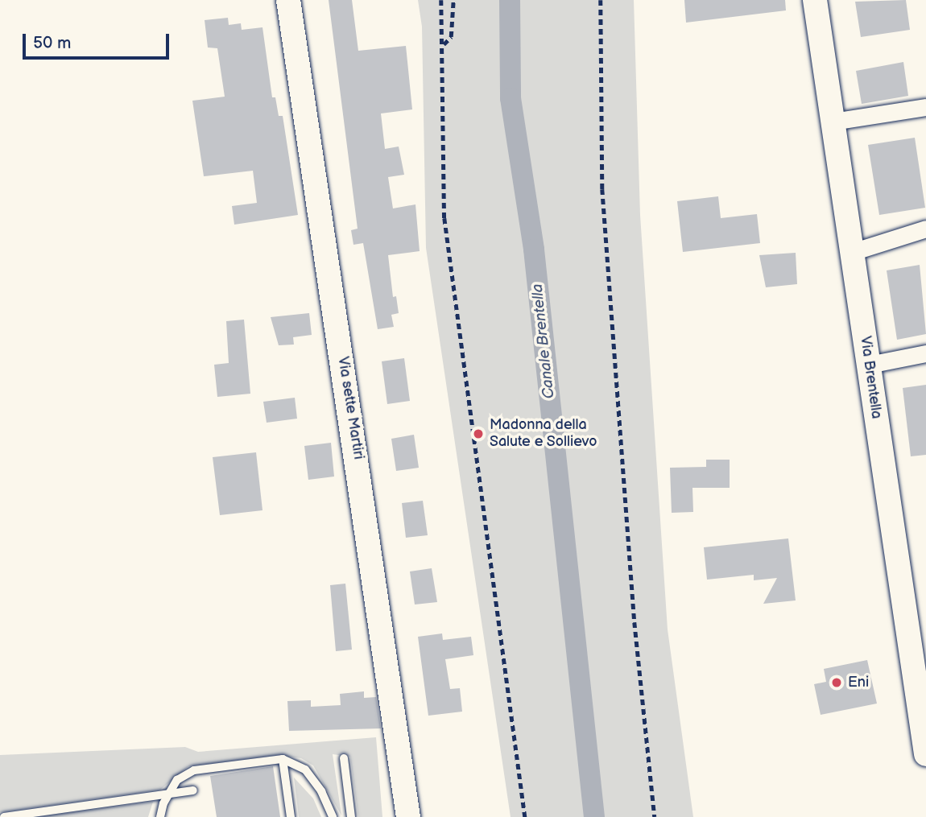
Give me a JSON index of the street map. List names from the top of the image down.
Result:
{
  "streets": {
    "main road": ["Via Brentella", "Via sette Martiri"]
  },
  "water": ["Canale Brentella"],
  "places": ["Madonna della Salute e Sollievo", "Eni"],
  "scale_bar": "50 m"
}
